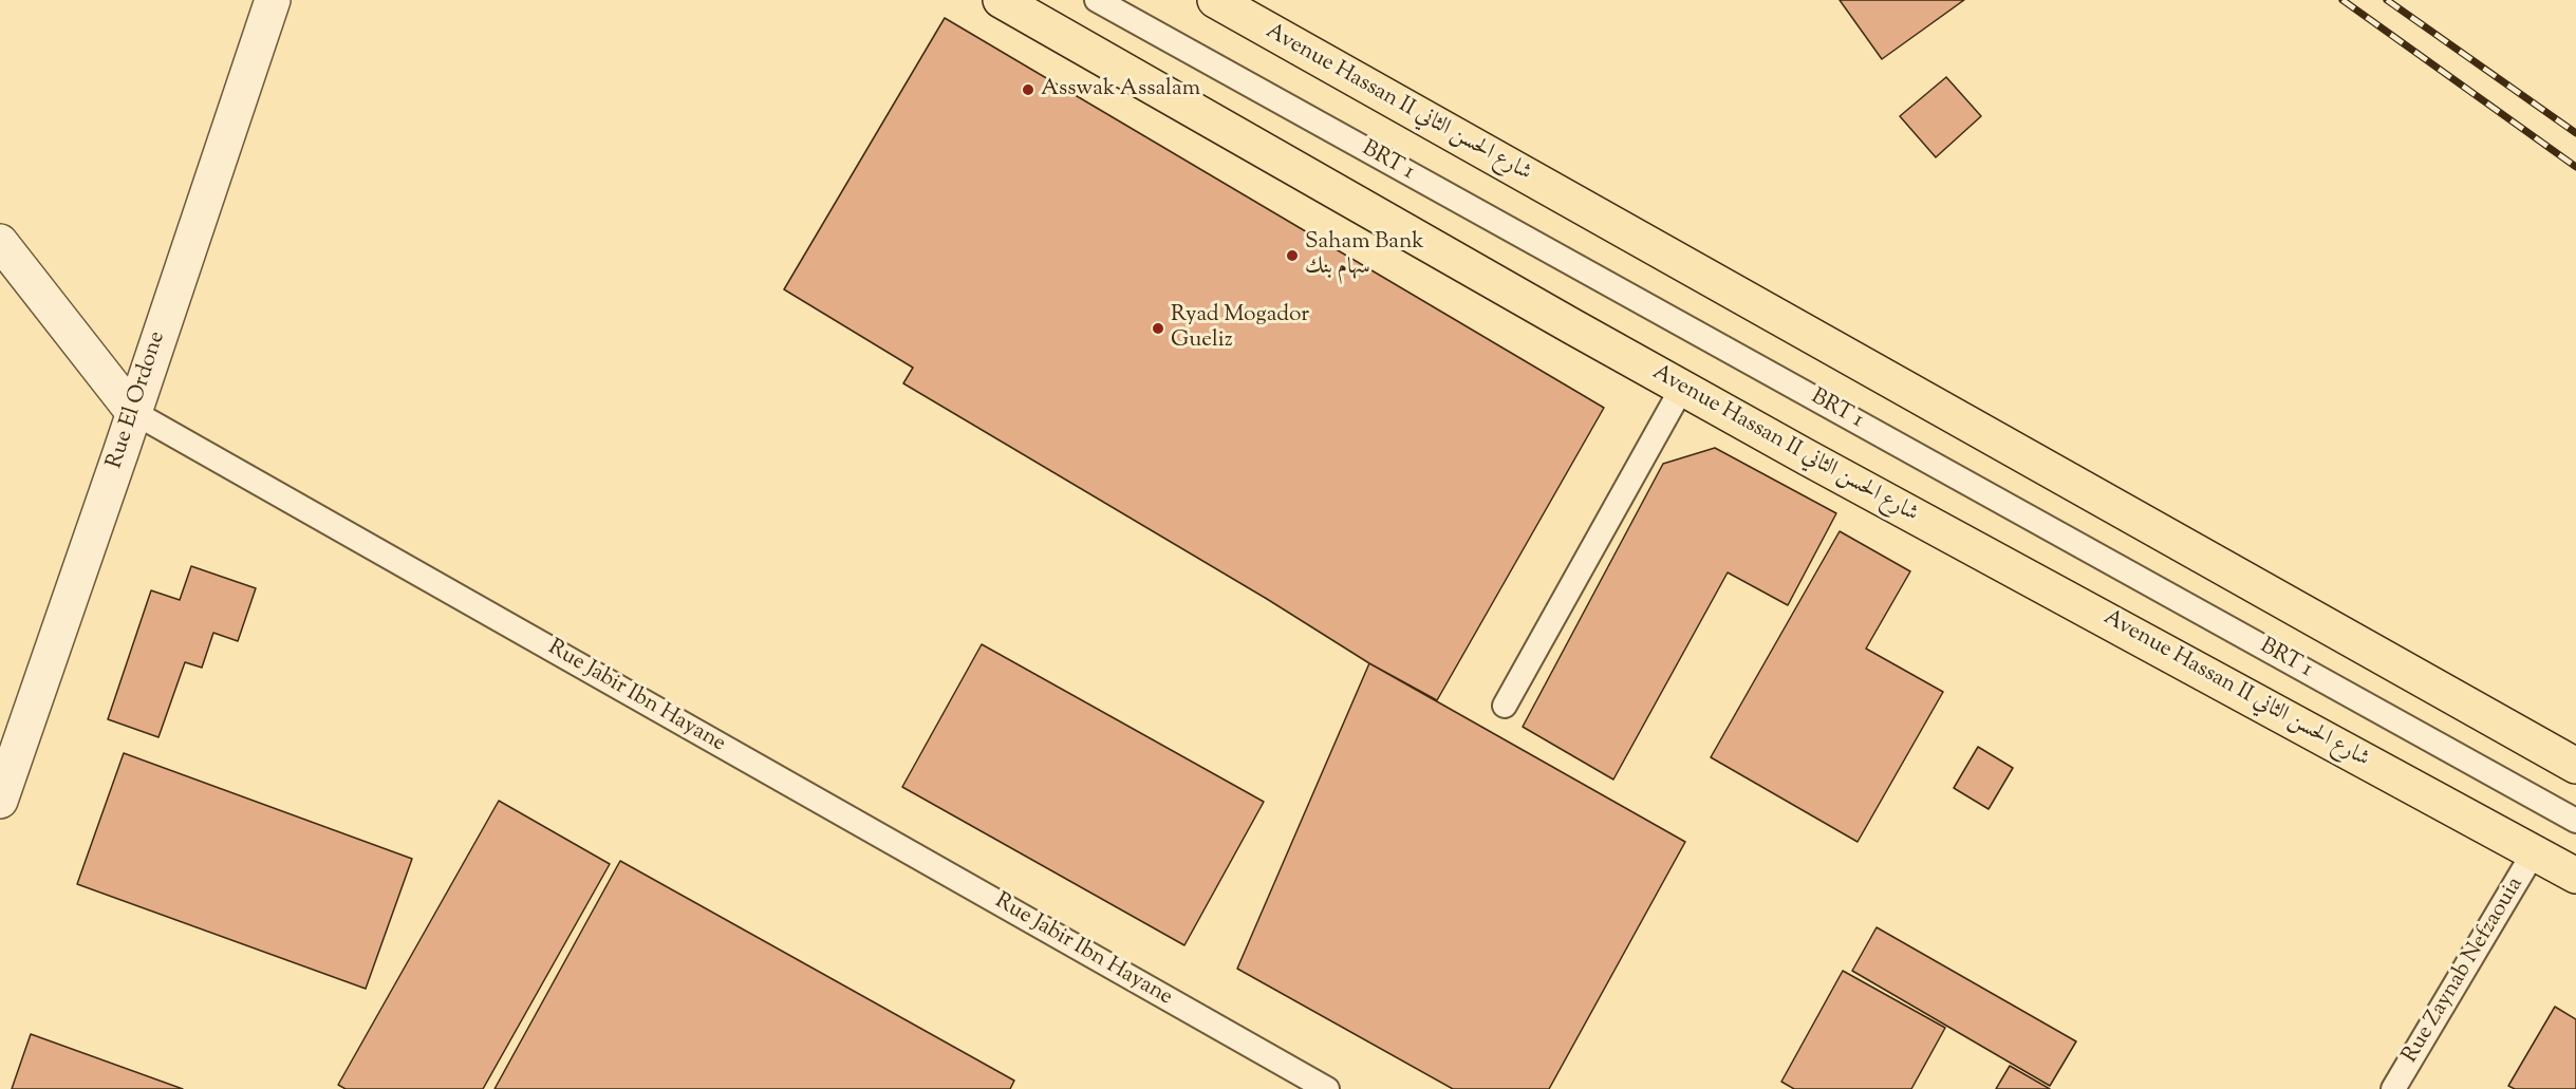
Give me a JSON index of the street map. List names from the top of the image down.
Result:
{
  "streets": {
    "main road": ["Avenue Hassan II شارع الحسن الثاني"],
    "street": ["Rue El Ordone", "Rue Jabir Ibn Hayane"],
    "lane": ["BRT 1", "Rue Zaynab Nefzaouia"]
  },
  "crossings": [
    ["Avenue Hassan II شارع الحسن الثاني", "Rue Zaynab Nefzaouia"],
    ["Rue El Ordone", "Rue Jabir Ibn Hayane"]
  ],
  "places": ["Asswak Assalam", "Saham Bank سهام بنك", "Ryad Mogador Gueliz"]
}
